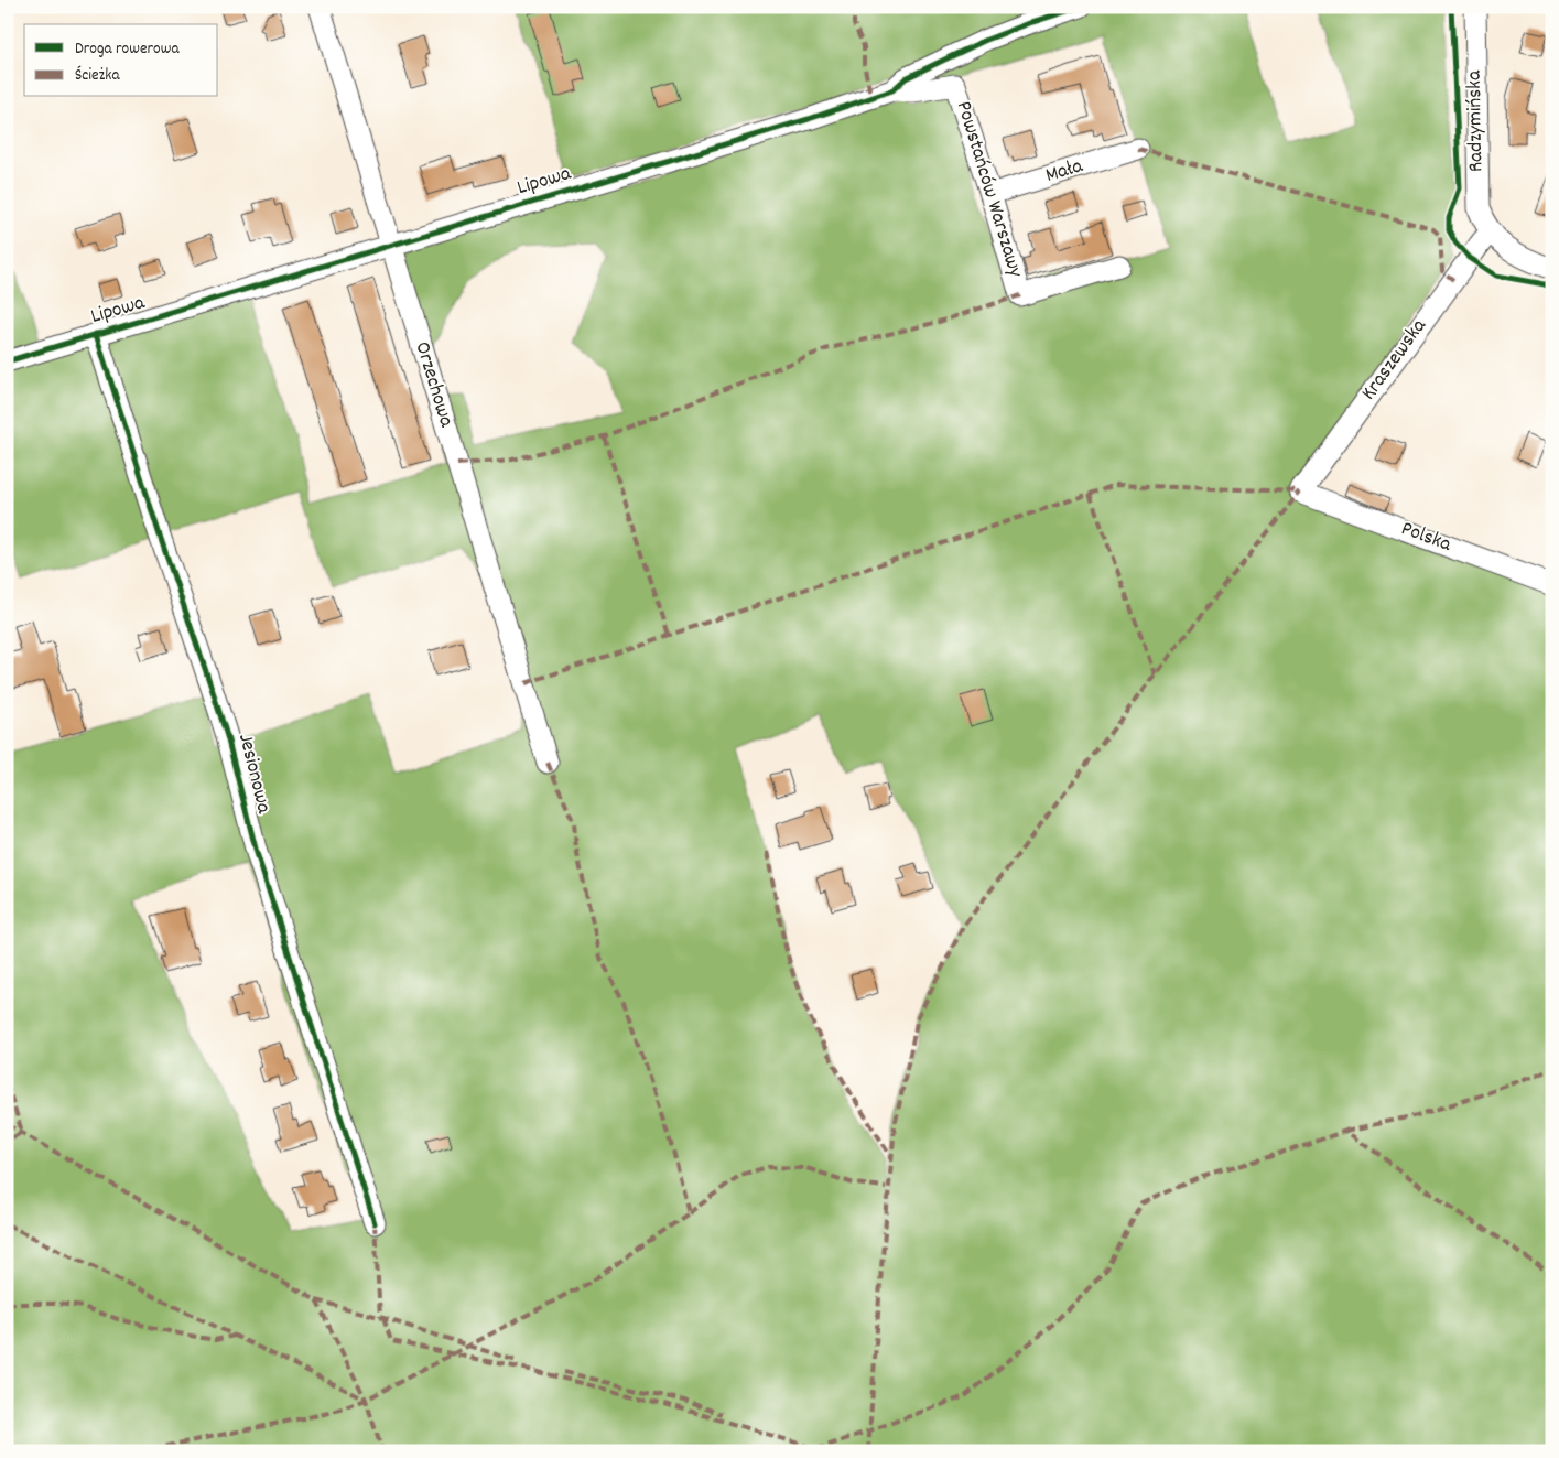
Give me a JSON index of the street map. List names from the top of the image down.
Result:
{
  "streets": {
    "street": [
      "Radzymińska",
      "Mała",
      "Lipowa",
      "Powstańców Warszawy",
      "Kraszewska",
      "Orzechowa",
      "Polska",
      "Jesionowa"
    ]
  },
  "crossings": [
    ["Radzymińska", "Kraszewska"],
    ["Mała", "Powstańców Warszawy"],
    ["Lipowa", "Powstańców Warszawy"],
    ["Lipowa", "Orzechowa"],
    ["Lipowa", "Jesionowa"],
    ["Kraszewska", "Polska"]
  ],
  "legend": ["Droga rowerowa", "Ścieżka"]
}
